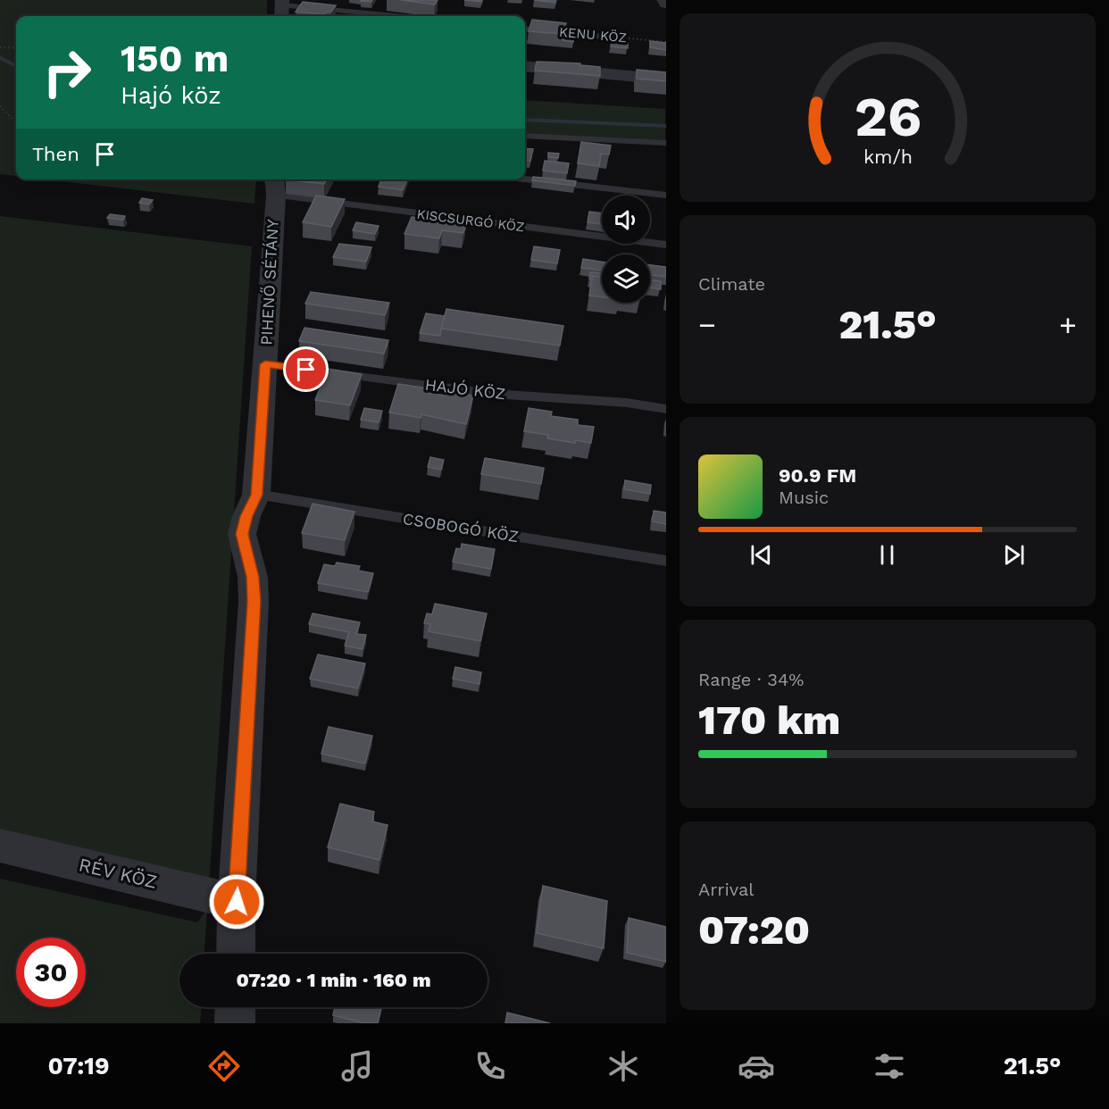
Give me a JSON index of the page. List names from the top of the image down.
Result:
{
  "streets": {
    "street": ["PIHENŐ SÉTÁNY", "RÉV KÖZ"],
    "lane": [
      "KENU KÖZ",
      "KISCSURGÓ KÖZ",
      "HAJÓ KÖZ",
      "CSOBOGÓ KÖZ"
    ]
  },
  "crossings": [
    ["KISCSURGÓ KÖZ", "PIHENŐ SÉTÁNY"],
    ["PIHENŐ SÉTÁNY", "HAJÓ KÖZ"],
    ["PIHENŐ SÉTÁNY", "CSOBOGÓ KÖZ"],
    ["PIHENŐ SÉTÁNY", "RÉV KÖZ"]
  ],
  "page": {
    "turn": ["150 m", "Hajó köz"],
    "then": "Then",
    "tile": [
      "Climate",
      ["Range · 34%", "170 km"],
      ["Arrival", "07:20"]
    ],
    "heat": ["−", "21.5°", "+"],
    "song": ["90.9 FM", "Music"],
    "limit": "30",
    "trip": "07:20 · 1 min · 160 m",
    "tabs": ["07:19", "21.5°"],
    "gauge": ["26", "km/h"]
  }
}
